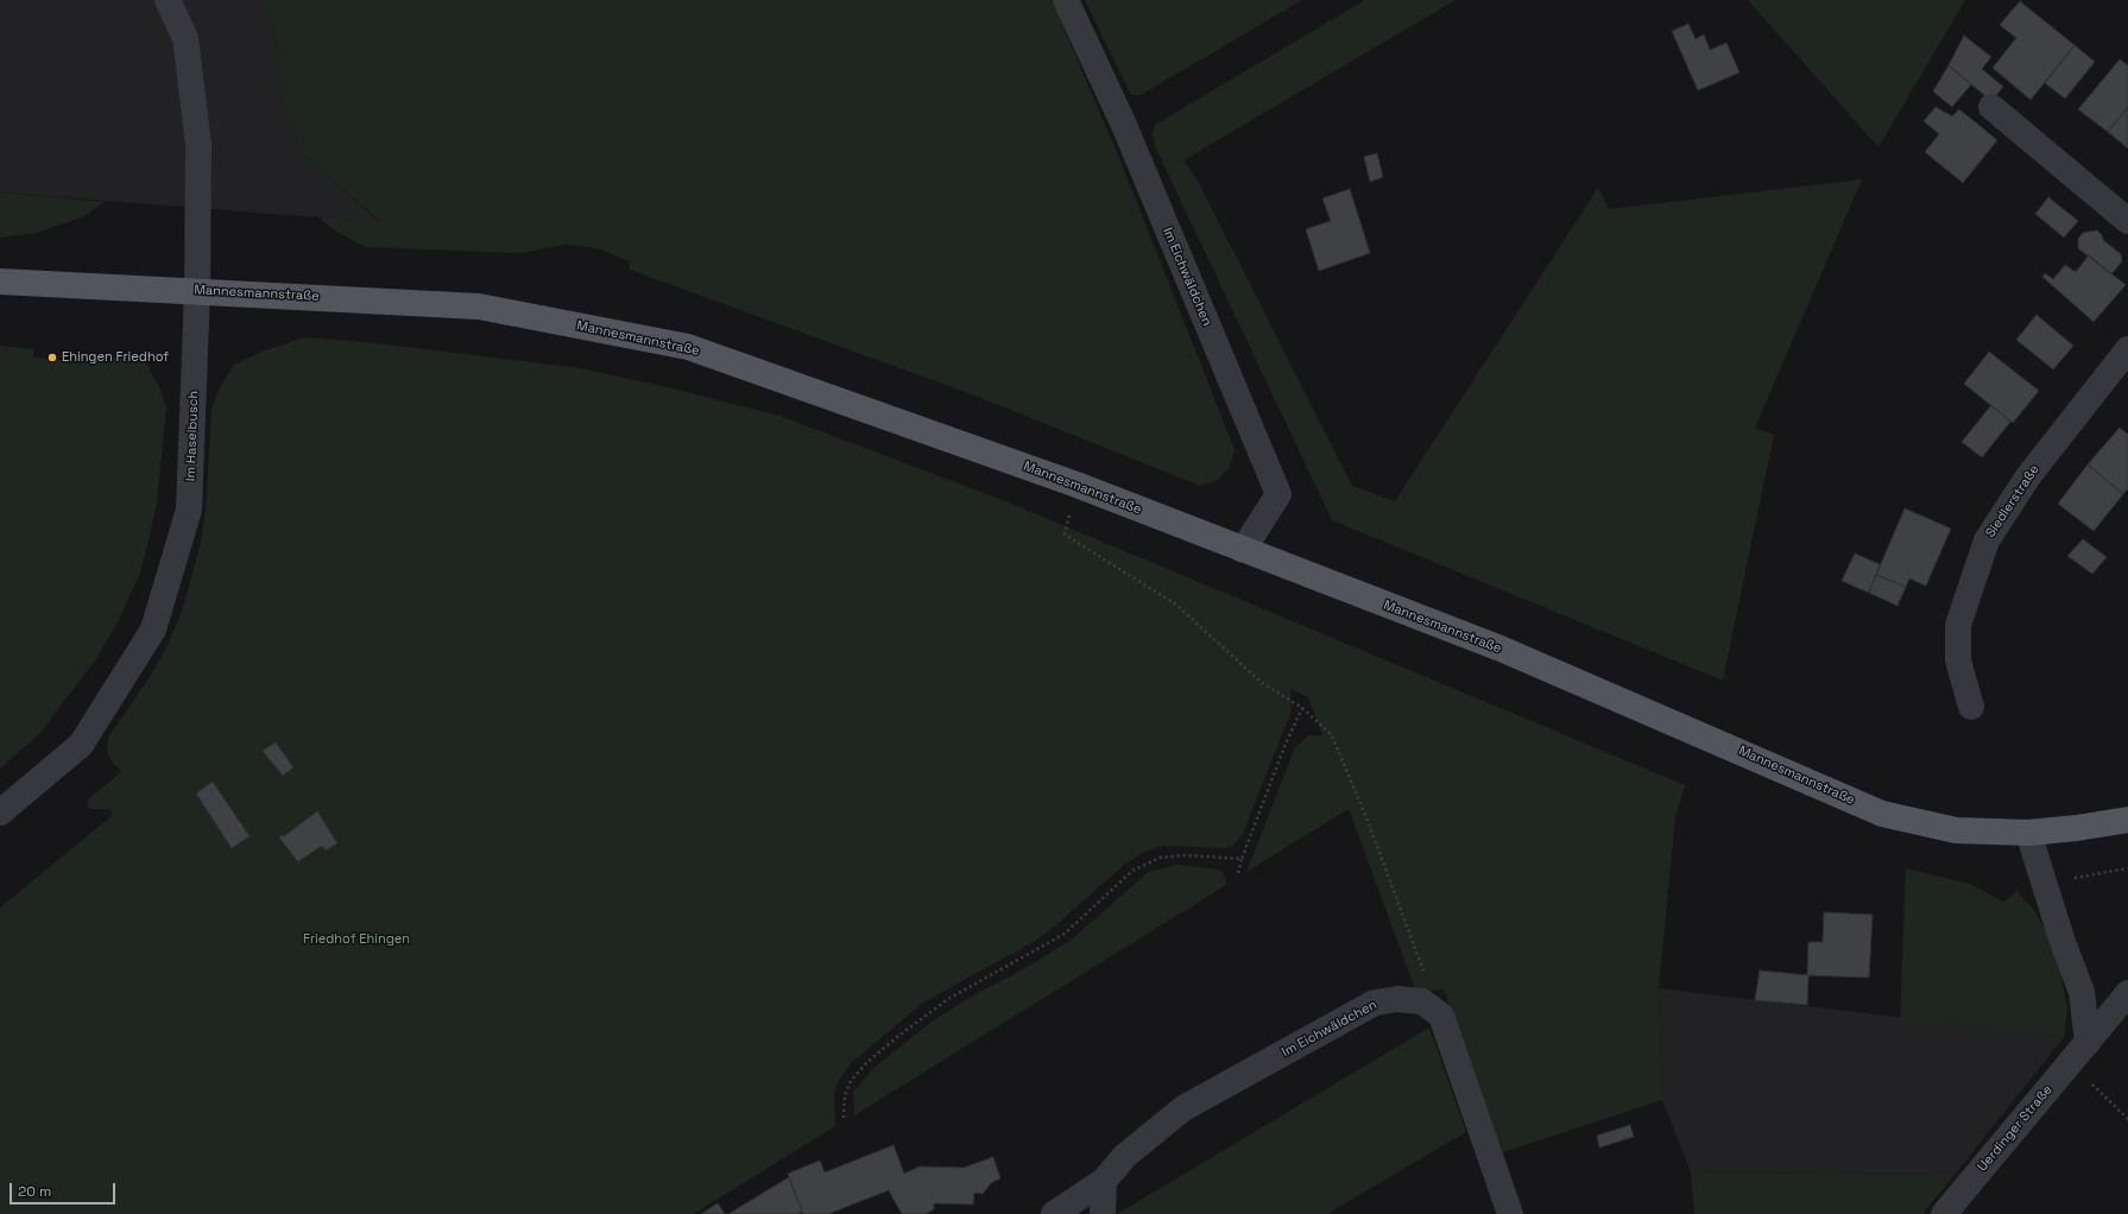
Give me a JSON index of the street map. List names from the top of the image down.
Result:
{
  "streets": {
    "main road": ["Mannesmannstraße"],
    "street": [
      "Im Eichwäldchen",
      "Im Haselbusch",
      "Siedlerstraße",
      "Uerdinger Straße"
    ]
  },
  "crossings": [
    ["Im Eichwäldchen", "Mannesmannstraße"],
    ["Mannesmannstraße", "Im Haselbusch"]
  ],
  "parks": ["Friedhof Ehingen"],
  "places": ["Ehingen Friedhof"],
  "scale_bar": "20 m"
}
